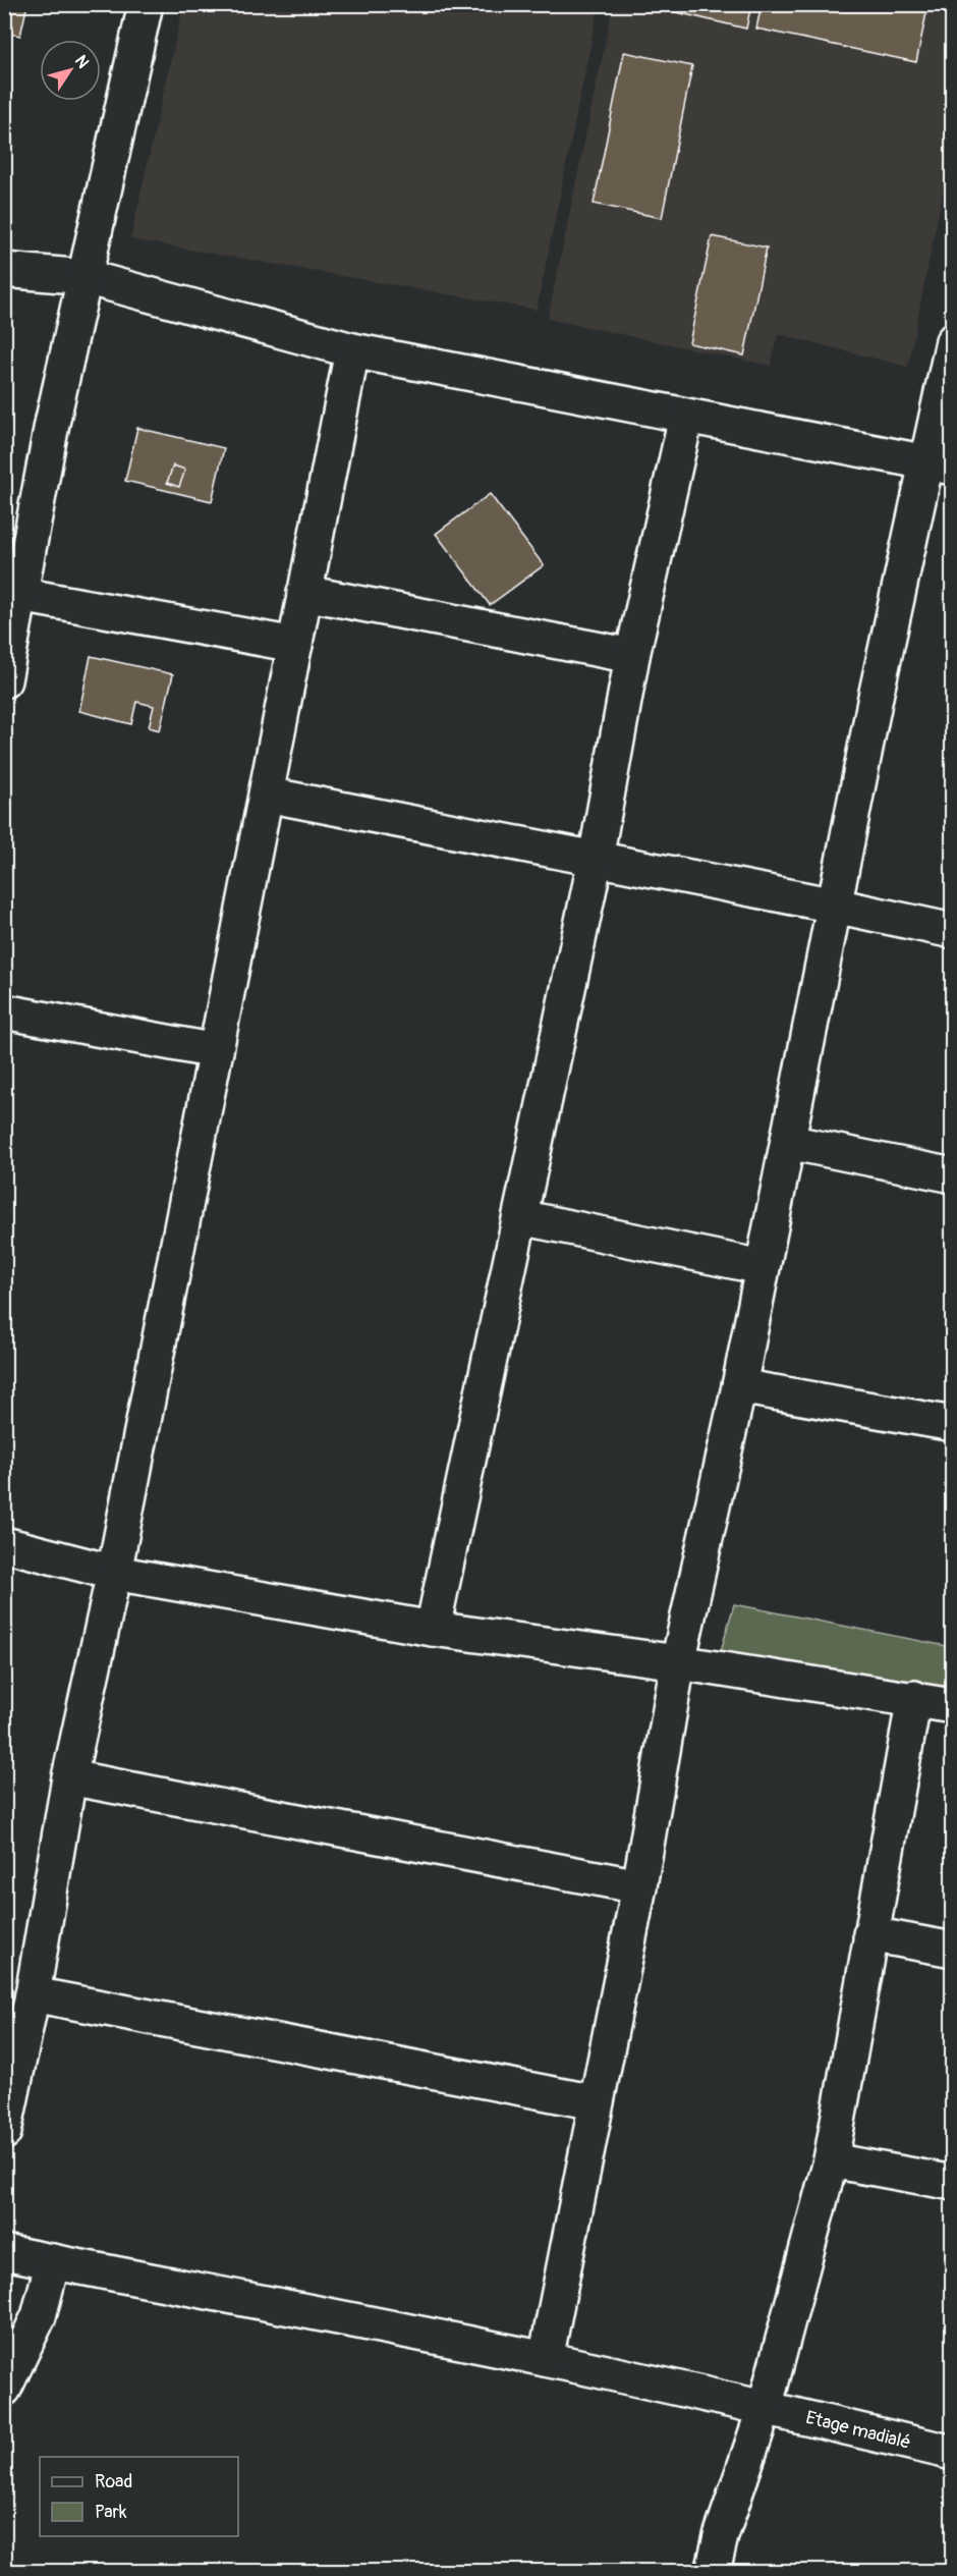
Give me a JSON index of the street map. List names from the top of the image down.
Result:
{
  "streets": {
    "street": ["Etage madialé"]
  },
  "legend": ["Road", "Park"],
  "north": "top right"
}
